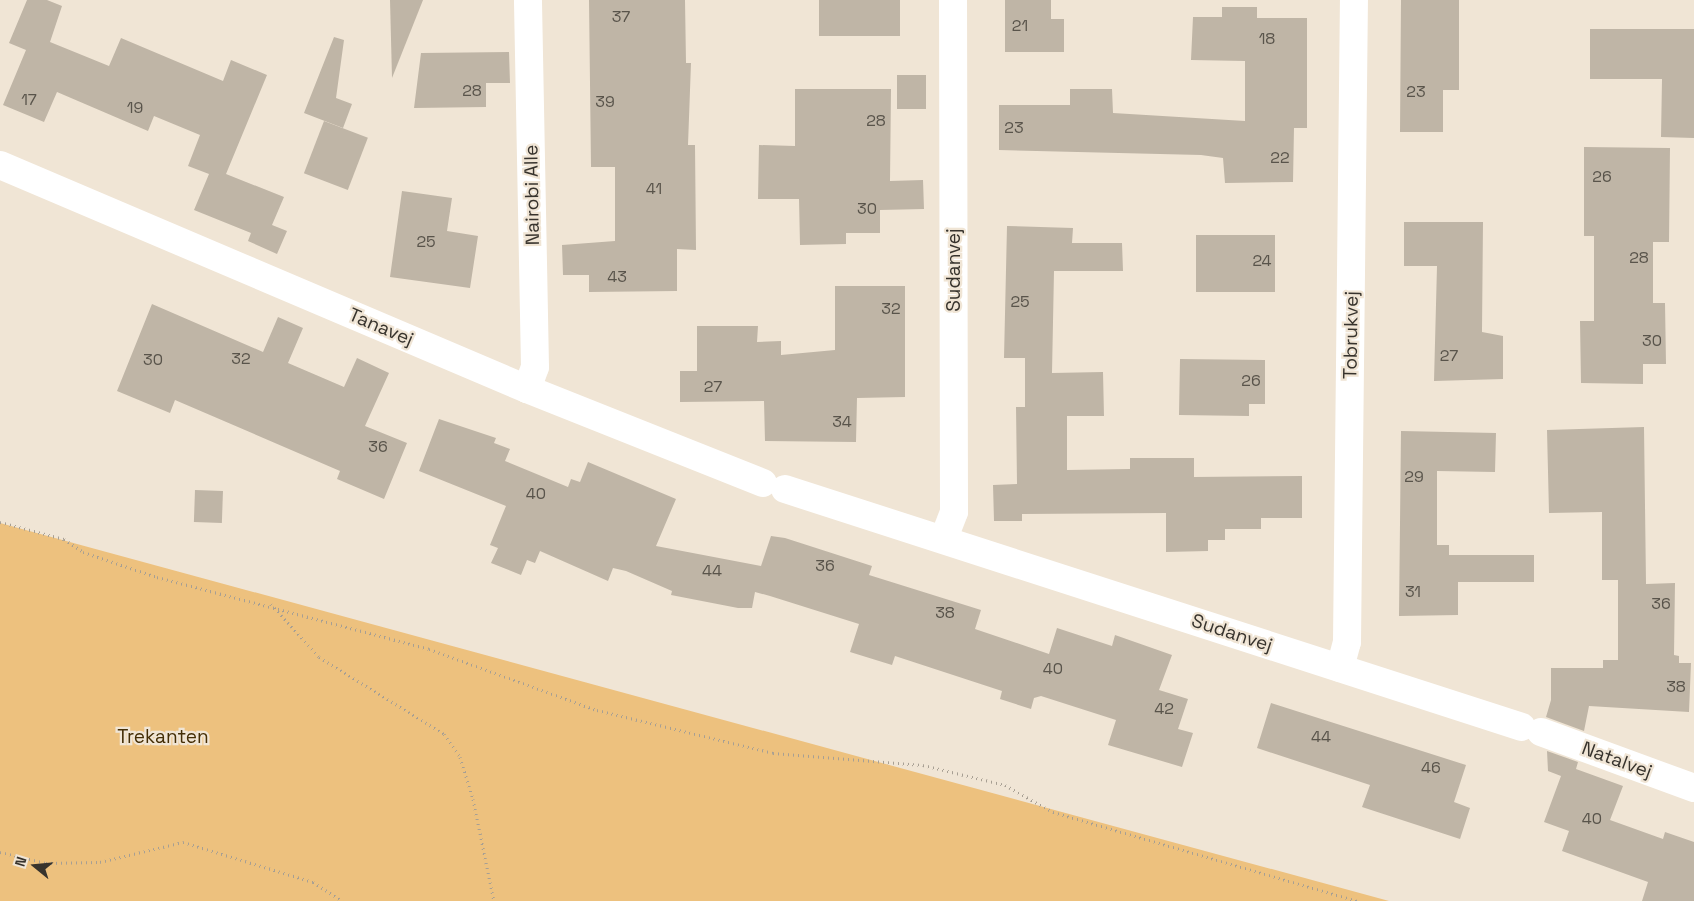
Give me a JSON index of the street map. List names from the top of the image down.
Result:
{
  "streets": {
    "street": [
      "Nairobi Alle",
      "Sudanvej",
      "Tanavej",
      "Tobrukvej",
      "Natalvej"
    ]
  },
  "crossings": [
    ["Nairobi Alle", "Tanavej"],
    ["Sudanvej", "Tanavej"],
    ["Sudanvej", "Tobrukvej"],
    ["Sudanvej", "Natalvej"]
  ],
  "parks": ["Trekanten"],
  "house_numbers": [
    "37",
    "21",
    "18",
    "28",
    "23",
    "17",
    "39",
    "19",
    "28",
    "23",
    "22",
    "26",
    "41",
    "30",
    "25",
    "28",
    "24",
    "43",
    "25",
    "32",
    "30",
    "27",
    "32",
    "30",
    "26",
    "27",
    "34",
    "36",
    "29",
    "40",
    "36",
    "44",
    "31",
    "36",
    "38",
    "40",
    "38",
    "42",
    "44",
    "46",
    "40"
  ],
  "north": "left"
}
